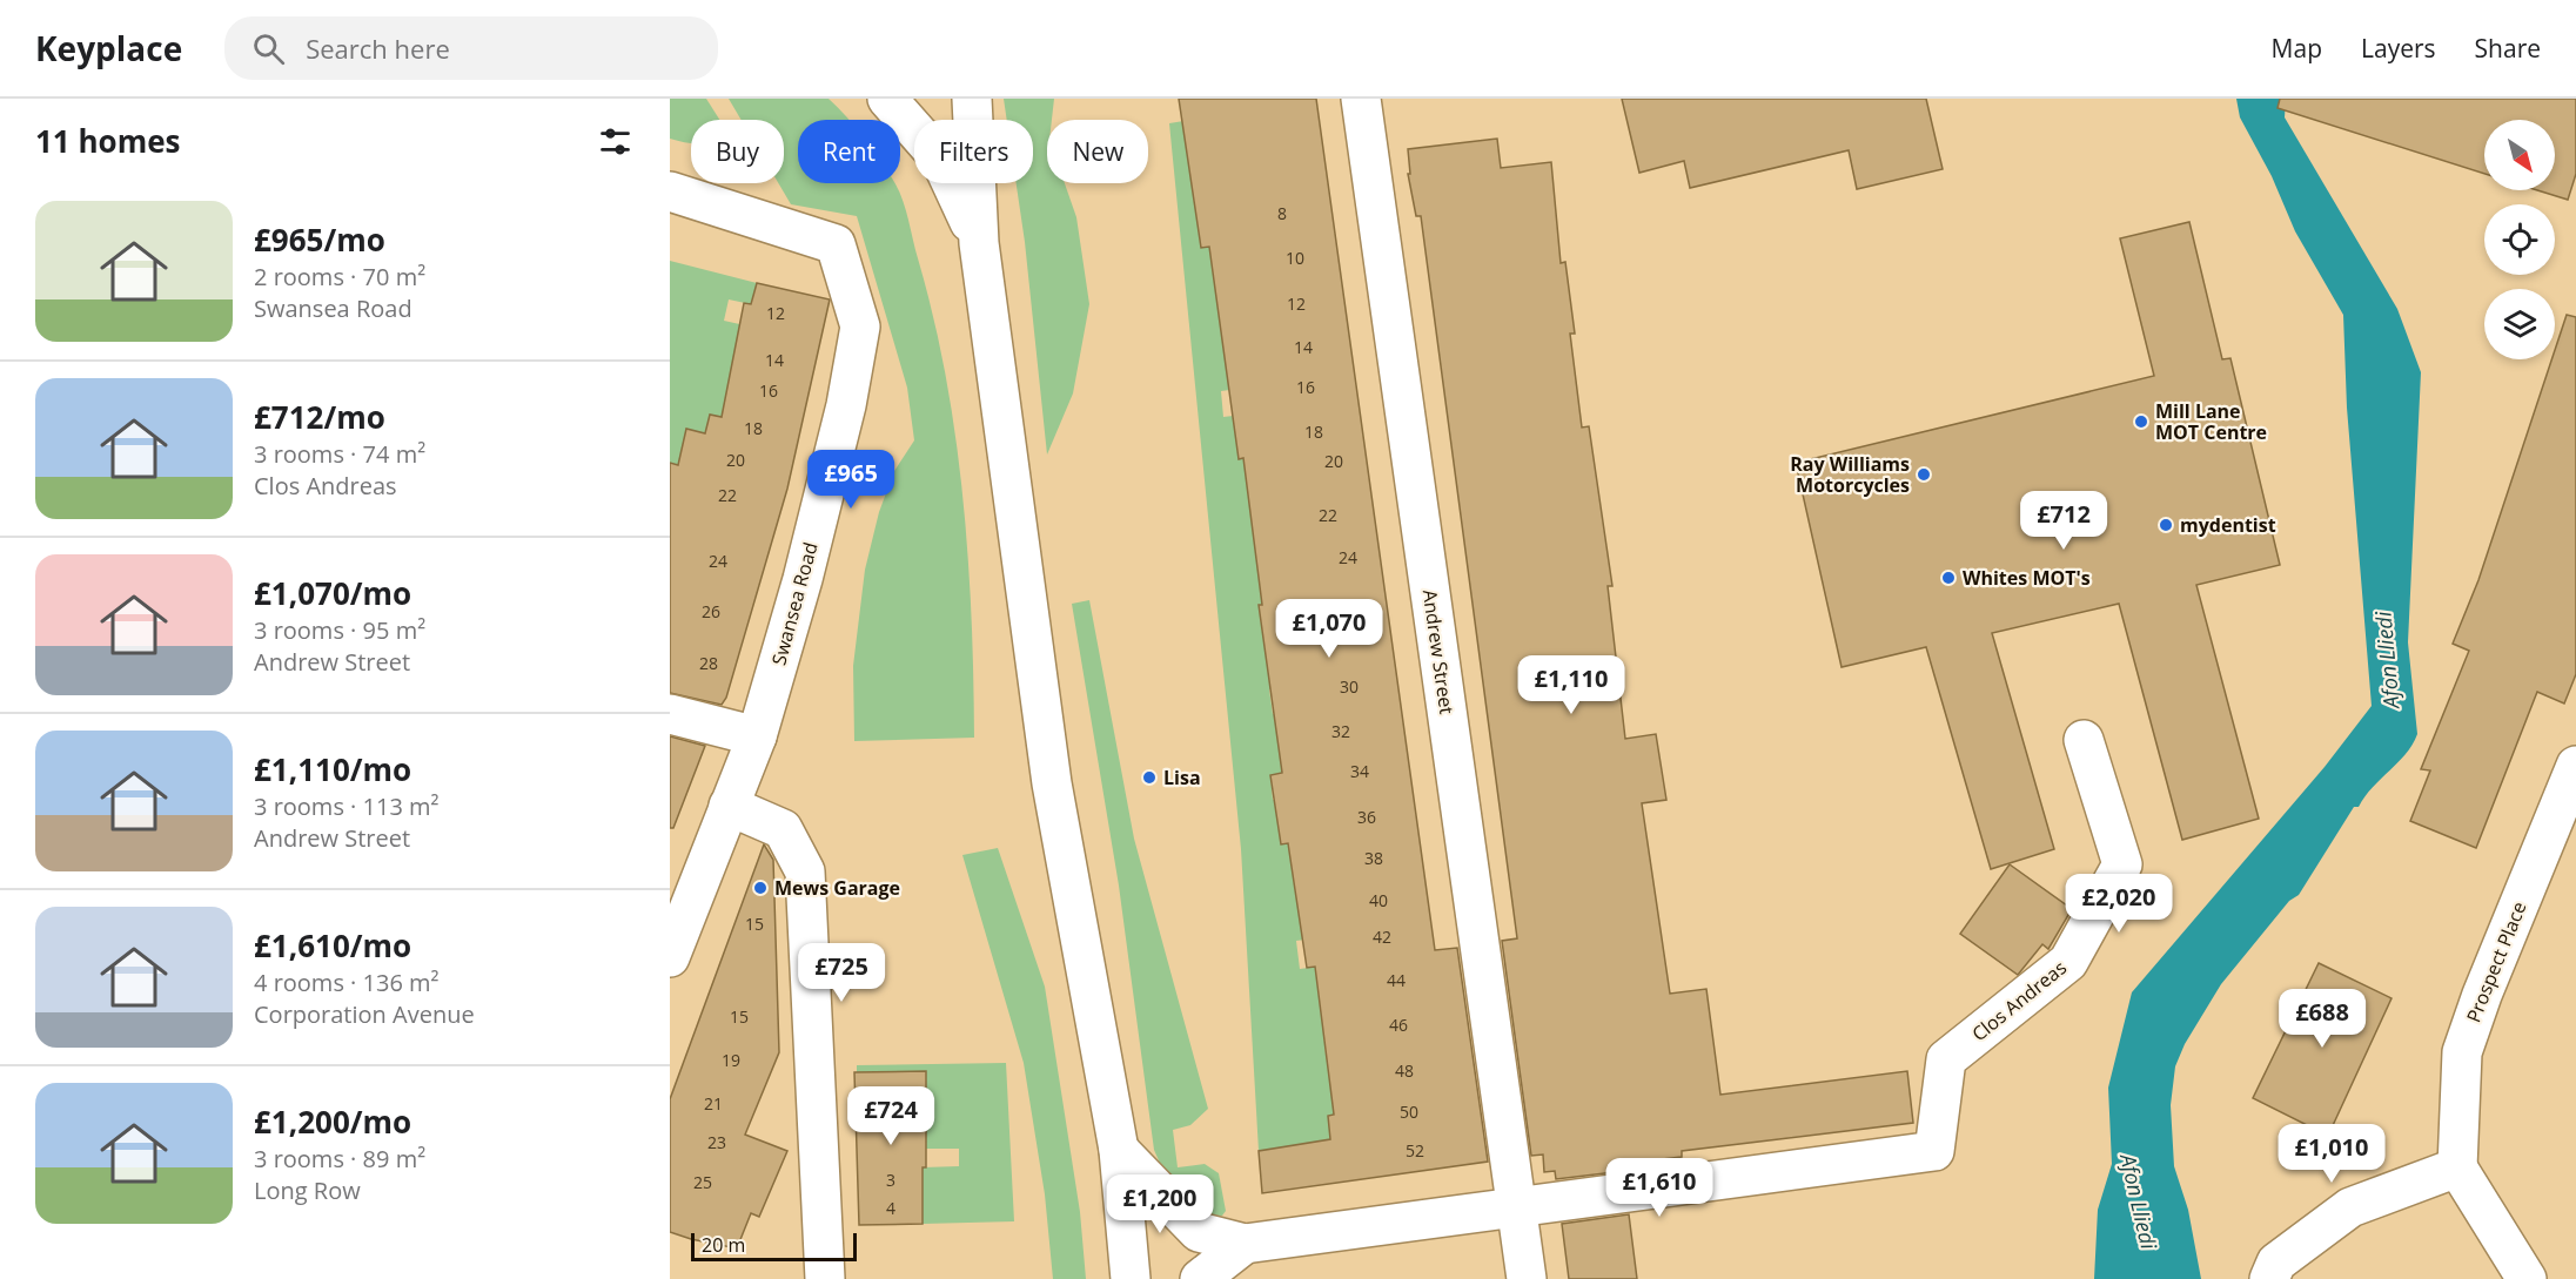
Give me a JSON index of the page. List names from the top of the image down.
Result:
{
  "streets": {
    "street": [
      "Swansea Road",
      "Andrew Street",
      "Prospect Place",
      "Clos Andreas"
    ]
  },
  "crossings": [
    ["Andrew Street", "Clos Andreas"]
  ],
  "water": ["Afon Lliedi"],
  "places": [
    "Mill Lane MOT Centre",
    "Ray Williams Motorcycles",
    "mydentist",
    "Whites MOT's",
    "Lisa",
    "Mews Garage"
  ],
  "house_numbers": [
    "8",
    "10",
    "12",
    "12",
    "14",
    "14",
    "16",
    "16",
    "18",
    "18",
    "20",
    "20",
    "22",
    "22",
    "24",
    "24",
    "26",
    "28",
    "30",
    "32",
    "34",
    "36",
    "38",
    "40",
    "15",
    "42",
    "44",
    "15",
    "46",
    "19",
    "48",
    "21",
    "50",
    "23",
    "52",
    "3",
    "25",
    "4"
  ],
  "scale_bar": "20 m",
  "north": "bottom right",
  "page": {
    "header": "Keyplace",
    "search": "Search here",
    "nav": ["Map", "Layers", "Share"],
    "heading": "11 homes",
    "chip": [
      "Buy",
      "Rent",
      "Filters",
      "New"
    ],
    "list": [
      {
        "name": "£965/mo",
        "note": "2 rooms · 70 m² · Swansea Road"
      },
      {
        "name": "£712/mo",
        "note": "3 rooms · 74 m² · Clos Andreas"
      },
      {
        "name": "£1,070/mo",
        "note": "3 rooms · 95 m² · Andrew Street"
      },
      {
        "name": "£1,110/mo",
        "note": "3 rooms · 113 m² · Andrew Street"
      },
      {
        "name": "£1,610/mo",
        "note": "4 rooms · 136 m² · Corporation Avenue"
      },
      {
        "name": "£1,200/mo",
        "note": "3 rooms · 89 m² · Long Row"
      }
    ],
    "price": [
      "£965",
      "£712",
      "£1,070",
      "£1,110",
      "£2,020",
      "£725",
      "£688",
      "£724",
      "£1,010",
      "£1,610",
      "£1,200"
    ],
    "scale": "20 m"
  }
}
